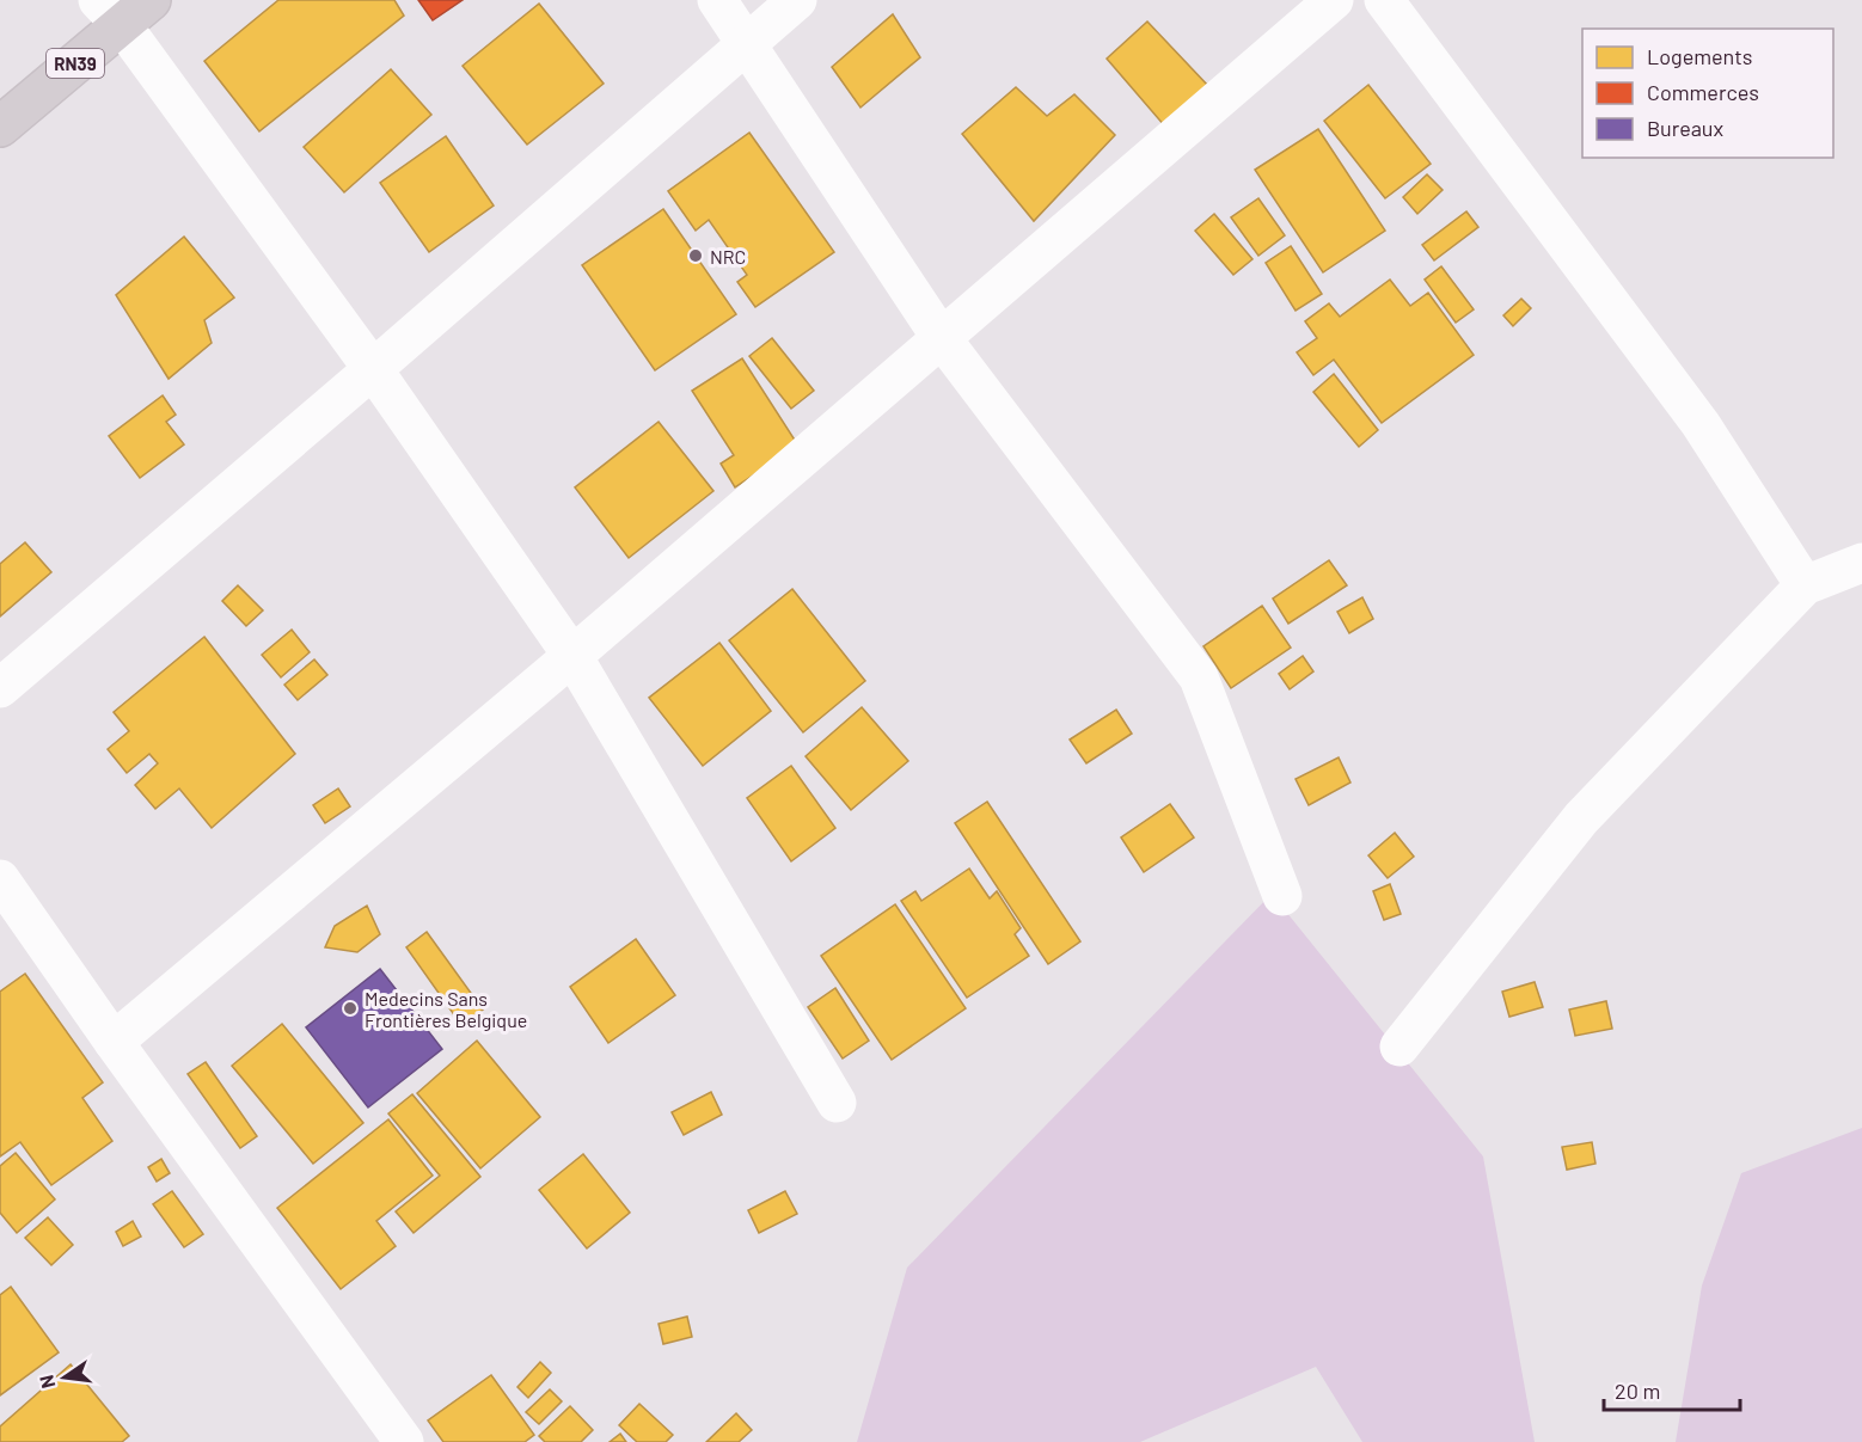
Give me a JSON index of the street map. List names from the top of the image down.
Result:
{
  "streets": {
    "main road": ["RN39"]
  },
  "places": ["NRC", "Medecins Sans Frontières Belgique"],
  "legend": ["Logements", "Commerces", "Bureaux"],
  "scale_bar": "20 m",
  "north": "left"
}
